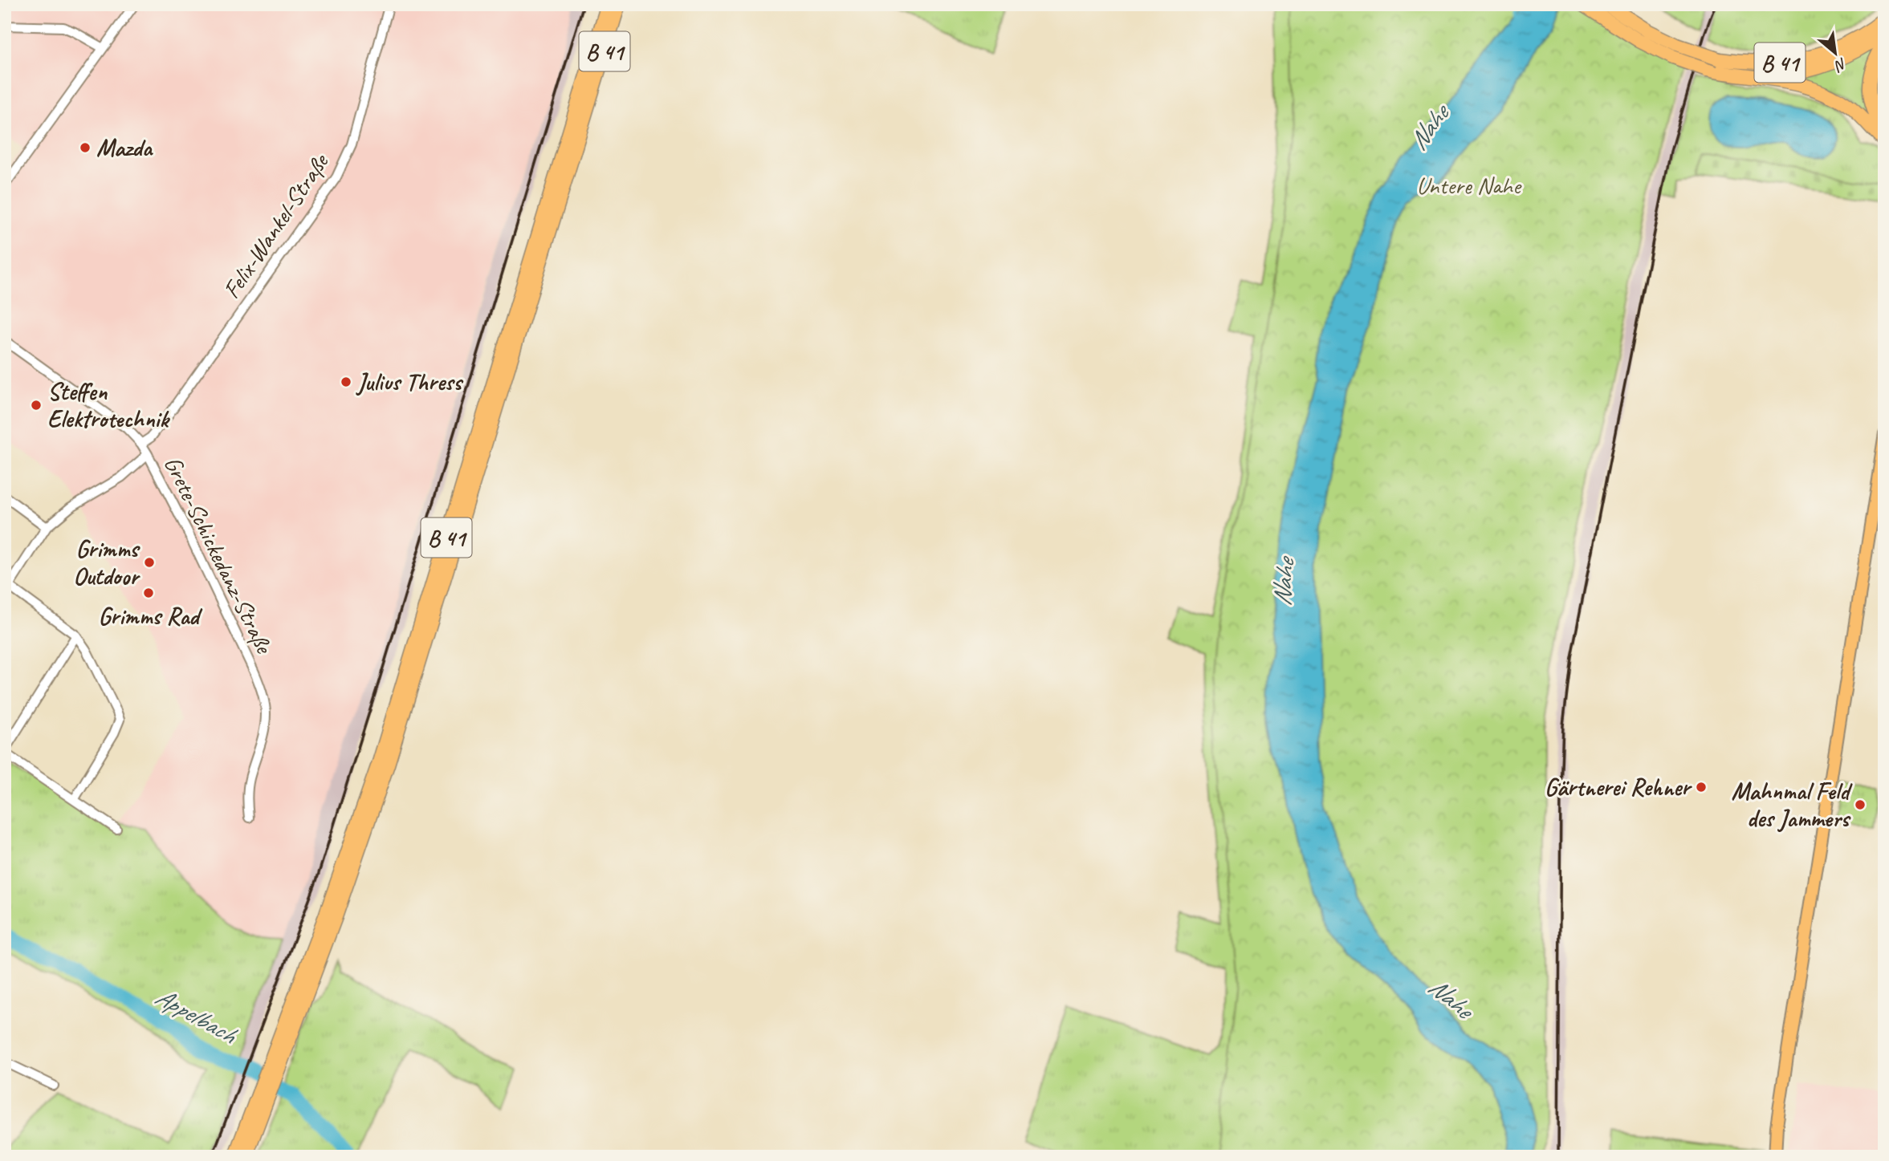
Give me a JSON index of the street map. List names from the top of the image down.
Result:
{
  "streets": {
    "highway": ["B 41"],
    "street": ["Felix-Wankel-Straße", "Grete-Schickedanz-Straße"]
  },
  "crossings": [
    ["Felix-Wankel-Straße", "Grete-Schickedanz-Straße"]
  ],
  "water": ["Nahe", "Appelbach"],
  "parks": ["Untere Nahe"],
  "places": [
    "Mazda",
    "Julius Thress",
    "Steffen Elektrotechnik",
    "Grimms Outdoor",
    "Grimms Rad",
    "Gärtnerei Rehner",
    "Mahnmal Feld des Jammers"
  ],
  "north": "bottom right"
}
